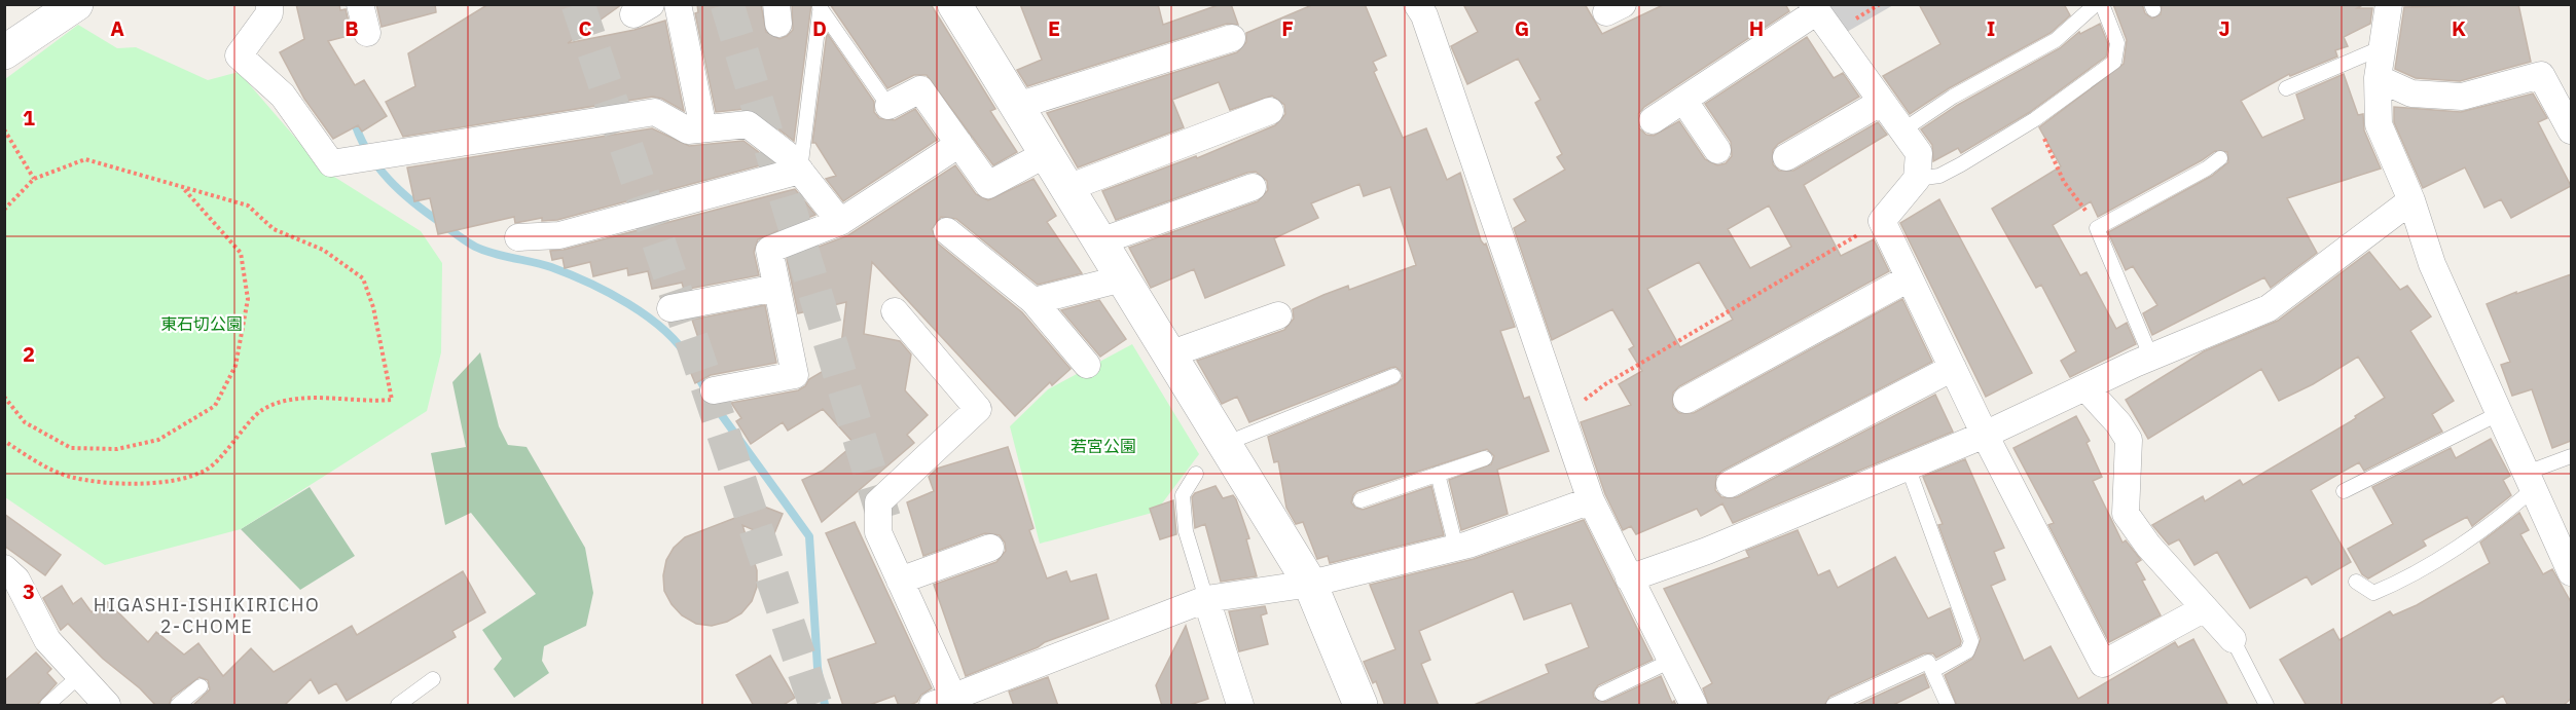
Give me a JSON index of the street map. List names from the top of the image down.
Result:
{
  "districts": ["HIGASHI-ISHIKIRICHO 2-CHOME"],
  "parks": ["東石切公園", "若宮公園"],
  "grid": {
    "columns": [
      "A",
      "B",
      "C",
      "D",
      "E",
      "F",
      "G",
      "H",
      "I",
      "J",
      "K"
    ],
    "rows": ["1", "2", "3"]
  }
}
